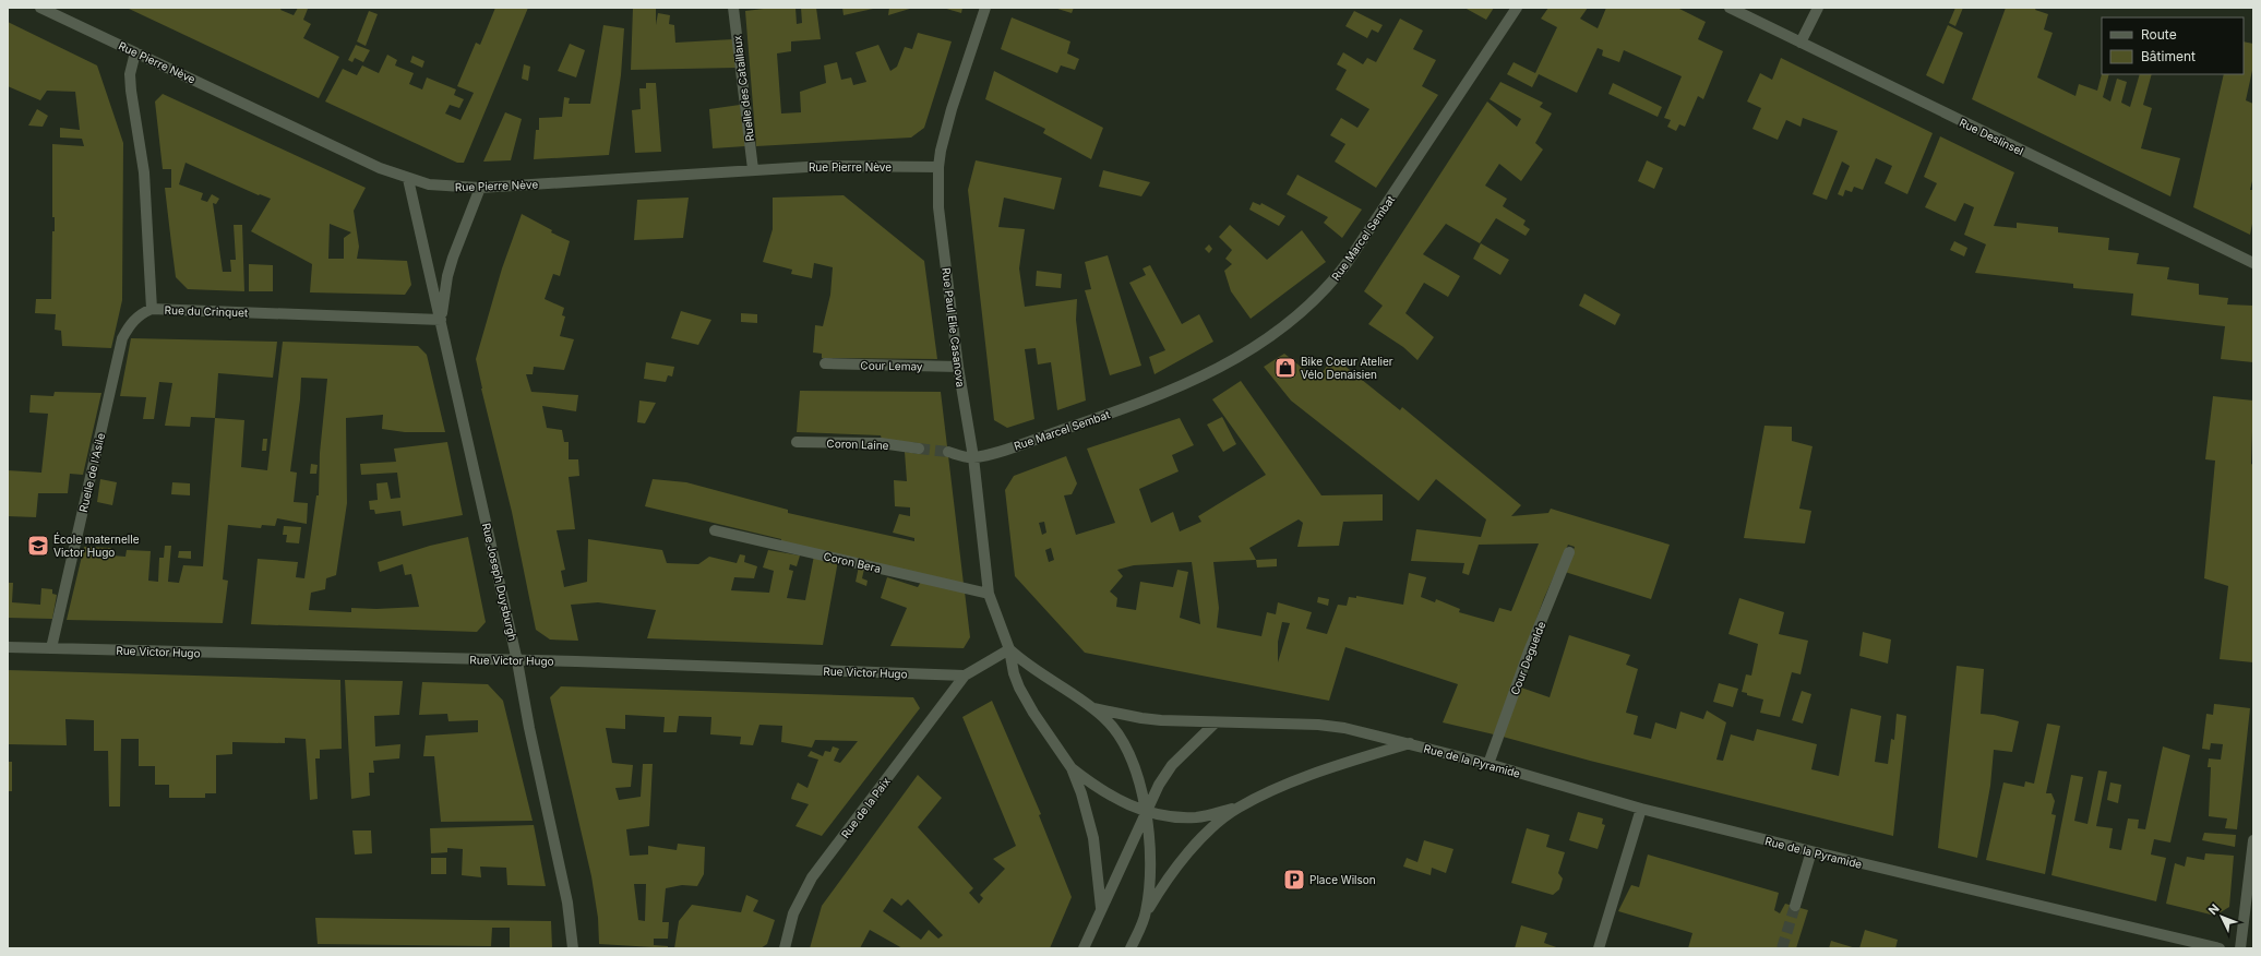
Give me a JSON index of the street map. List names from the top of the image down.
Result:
{
  "streets": {
    "street": [
      "Rue Pierre Nève",
      "Ruelle des Cataillaux",
      "Rue Deslinsel",
      "Rue Marcel Sembat",
      "Rue du Crinquet",
      "Rue Paul Elie Casanova",
      "Cour Lemay",
      "Coron Laine",
      "Ruelle de l'Asile",
      "Coron Bera",
      "Rue Joseph Duysburgh",
      "Rue Victor Hugo",
      "Cour Deguelde",
      "Rue de la Pyramide",
      "Rue de la Paix"
    ]
  },
  "crossings": [
    ["Rue Pierre Nève", "Ruelle des Cataillaux"],
    ["Rue Pierre Nève", "Rue du Crinquet"],
    ["Rue Pierre Nève", "Rue Paul Elie Casanova"],
    ["Rue Pierre Nève", "Rue Joseph Duysburgh"],
    ["Rue Marcel Sembat", "Rue Paul Elie Casanova"],
    ["Rue du Crinquet", "Ruelle de l'Asile"],
    ["Rue du Crinquet", "Rue Joseph Duysburgh"],
    ["Rue Paul Elie Casanova", "Cour Lemay"],
    ["Rue Paul Elie Casanova", "Coron Bera"],
    ["Ruelle de l'Asile", "Rue Victor Hugo"],
    ["Rue Joseph Duysburgh", "Rue Victor Hugo"],
    ["Rue Victor Hugo", "Rue de la Paix"],
    ["Cour Deguelde", "Rue de la Pyramide"]
  ],
  "places": {
    "shop": ["Bike Coeur Atelier Vélo Denaisien"],
    "school or university": ["École maternelle Victor Hugo"],
    "parking": ["Place Wilson"]
  },
  "legend": ["Route", "Bâtiment"],
  "north": "top left"
}
